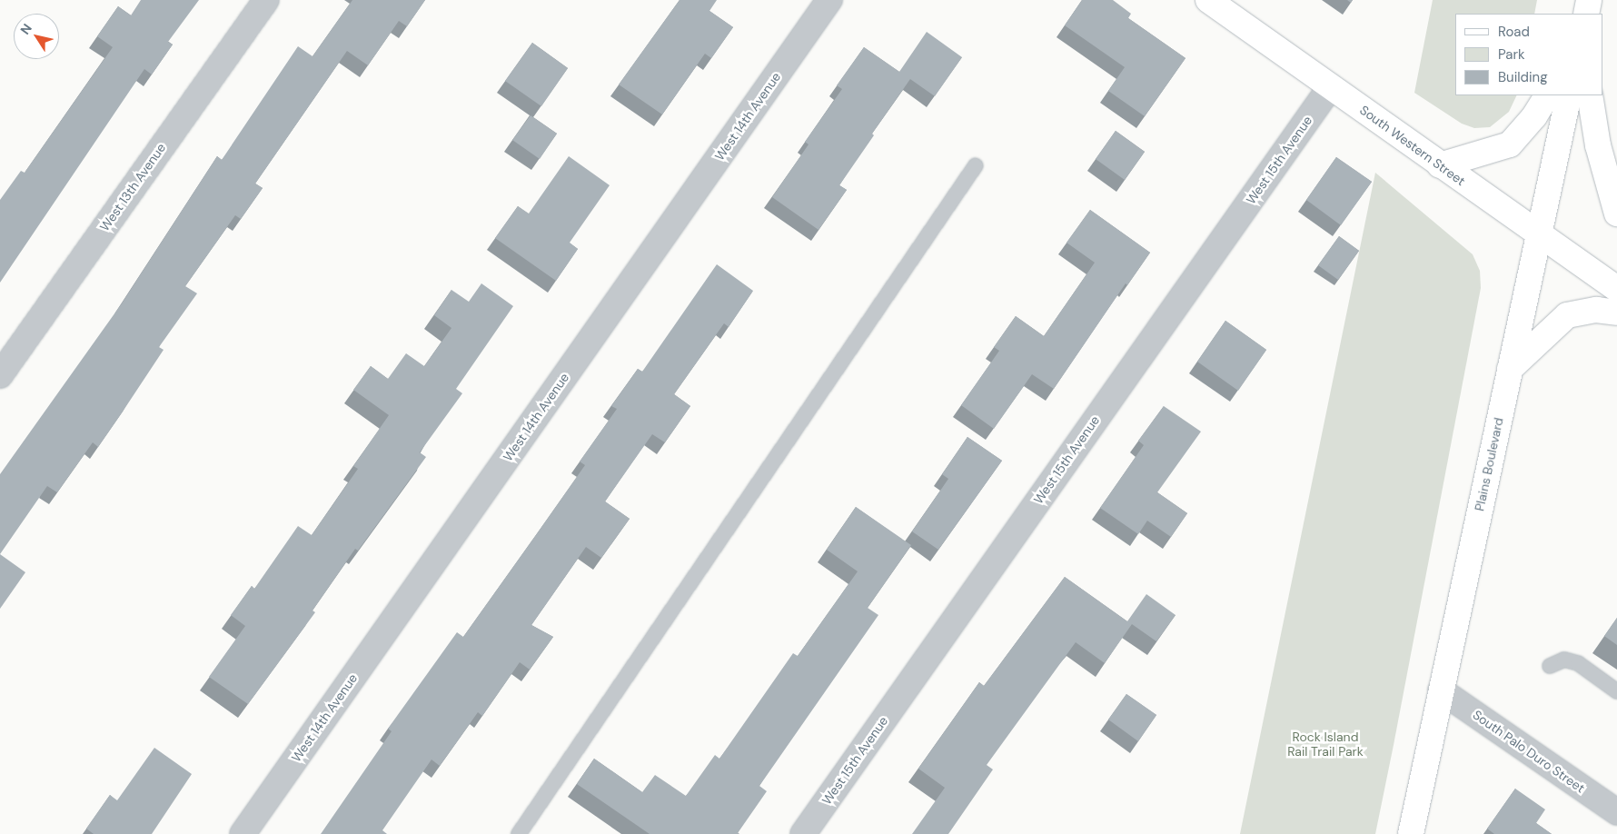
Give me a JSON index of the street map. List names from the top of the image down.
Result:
{
  "streets": {
    "main road": ["South Western Street", "Plains Boulevard"],
    "street": [
      "West 14th Avenue",
      "West 15th Avenue",
      "West 13th Avenue",
      "South Palo Duro Street"
    ]
  },
  "crossings": [
    ["South Western Street", "West 15th Avenue"],
    ["South Western Street", "Plains Boulevard"],
    ["Plains Boulevard", "South Palo Duro Street"]
  ],
  "parks": ["Rock Island Rail Trail Park"],
  "legend": ["Road", "Park", "Building"],
  "north": "top left"
}
